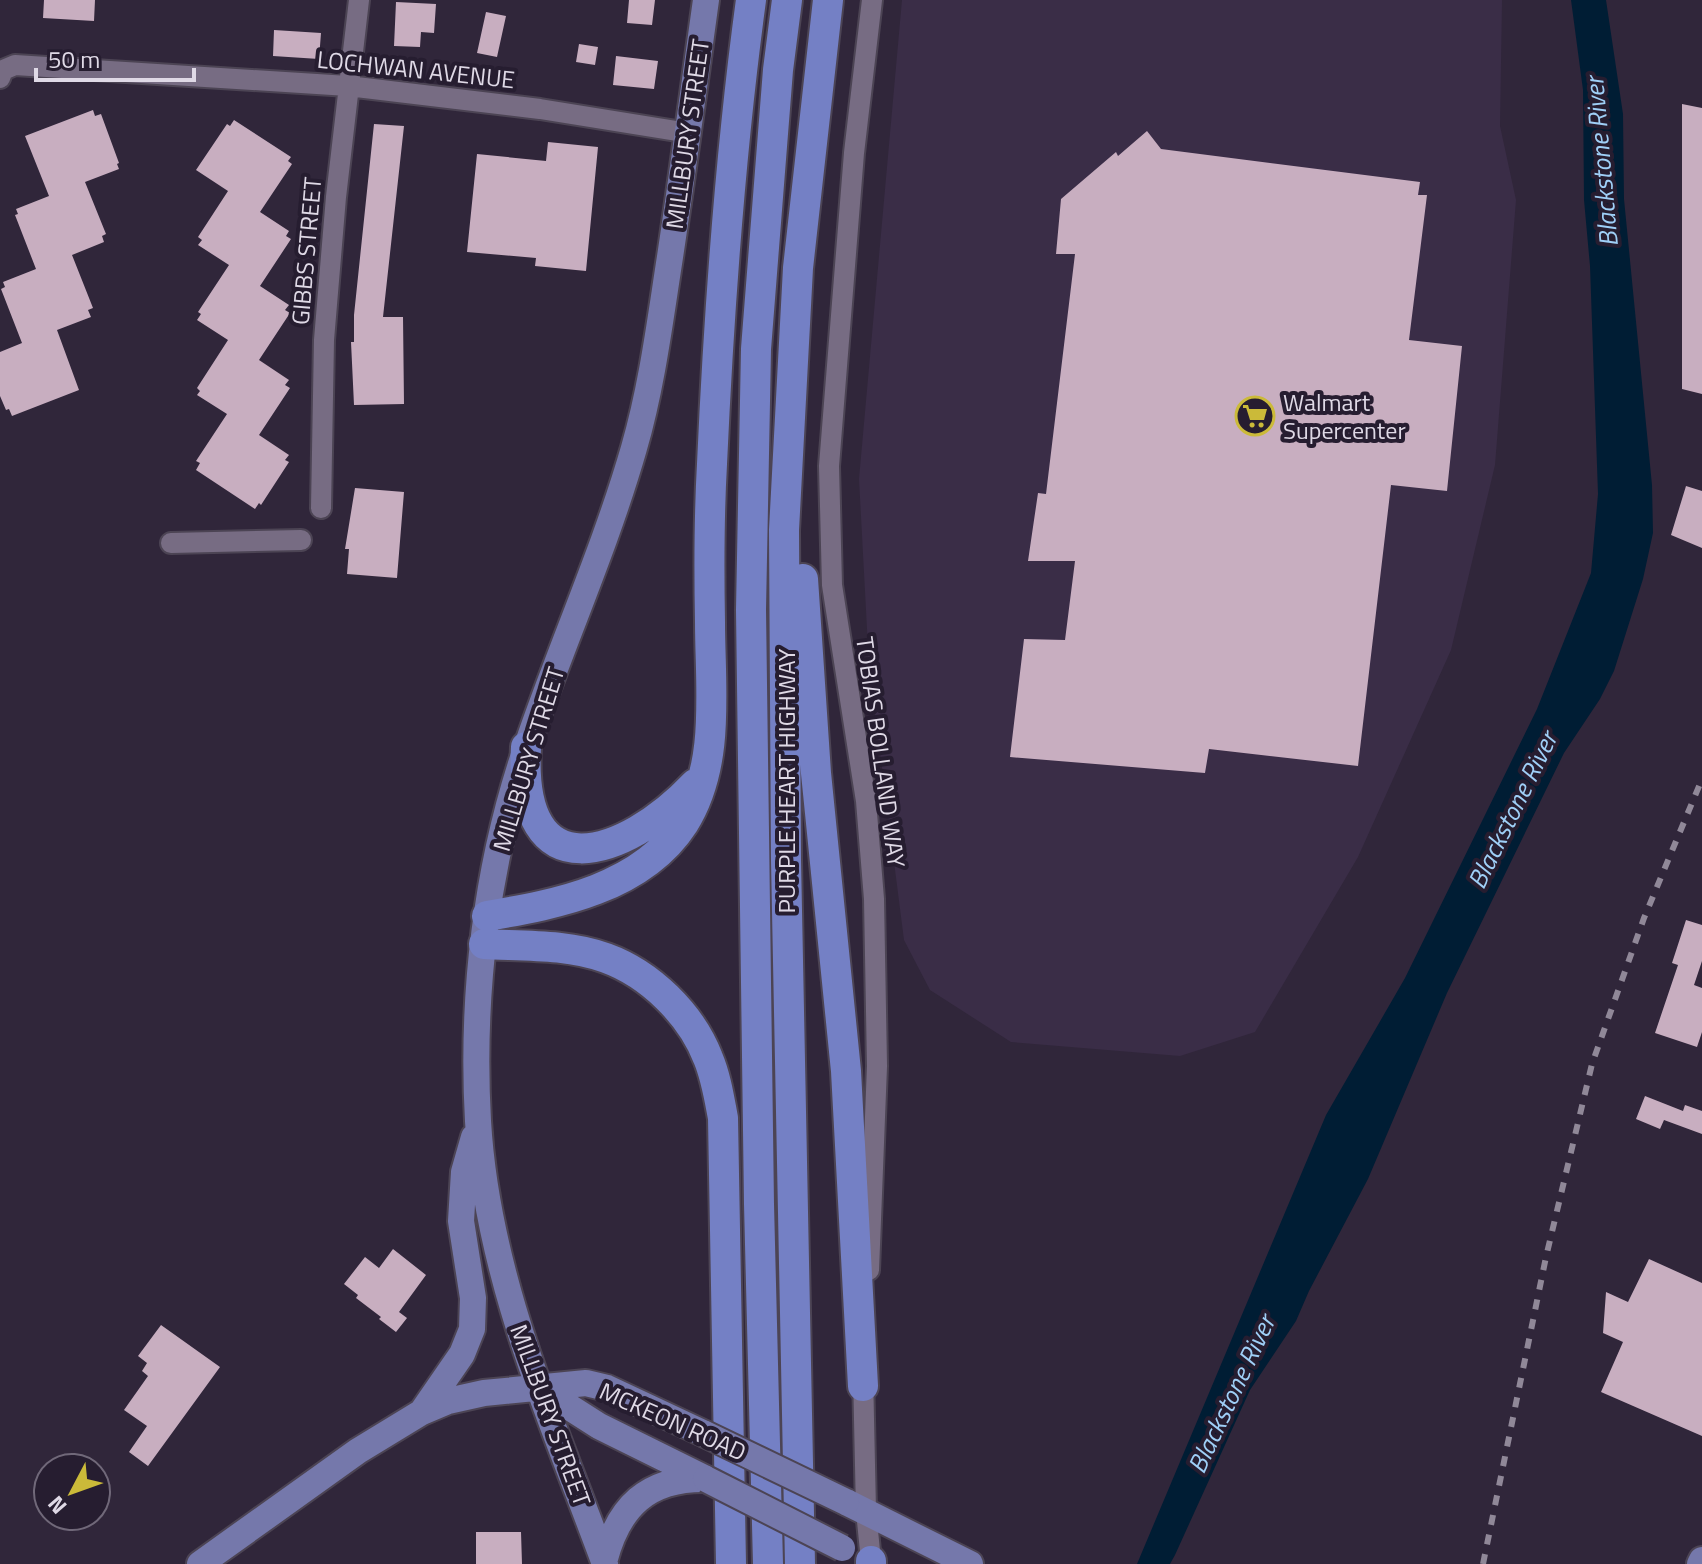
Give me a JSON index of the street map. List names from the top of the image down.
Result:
{
  "streets": {
    "highway": ["PURPLE HEART HIGHWAY"],
    "main road": ["MILLBURY STREET", "MCKEON ROAD"],
    "street": ["LOCHWAN AVENUE", "GIBBS STREET", "TOBIAS BOLLAND WAY"]
  },
  "crossings": [
    ["LOCHWAN AVENUE", "MILLBURY STREET"],
    ["LOCHWAN AVENUE", "GIBBS STREET"],
    ["MILLBURY STREET", "MCKEON ROAD"],
    ["TOBIAS BOLLAND WAY", "MCKEON ROAD"]
  ],
  "water": ["Blackstone River"],
  "places": {
    "supermarket": ["Walmart Supercenter"]
  },
  "scale_bar": "50 m",
  "north": "bottom left"
}
